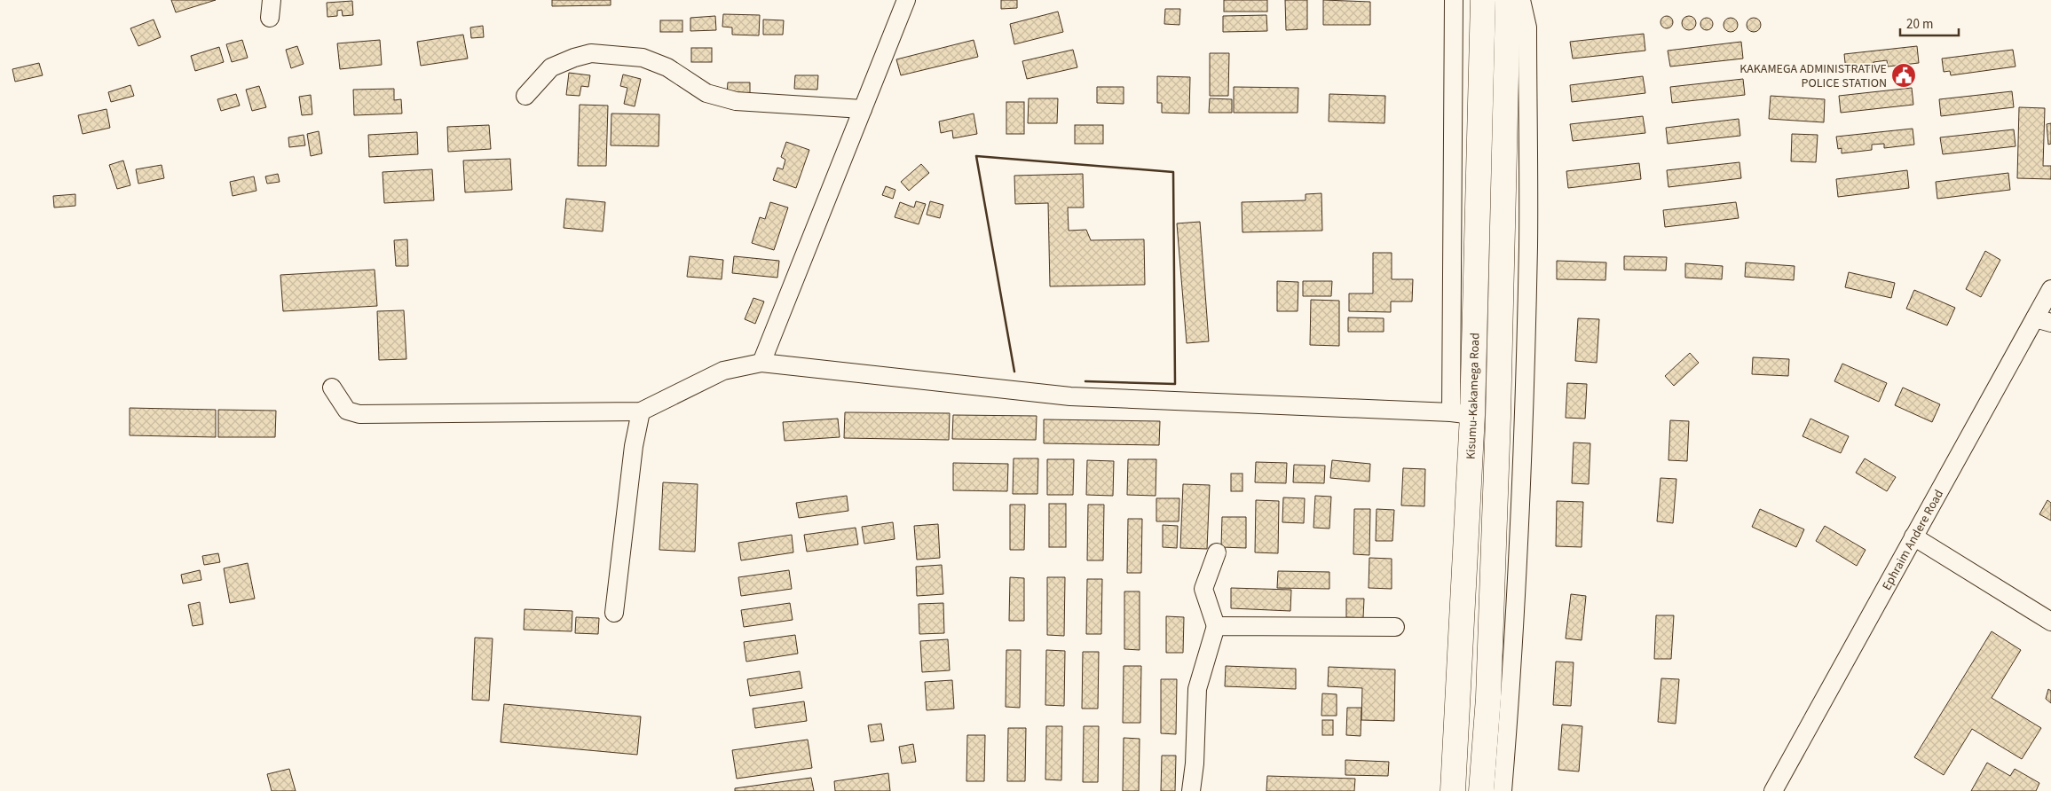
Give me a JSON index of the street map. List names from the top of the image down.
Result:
{
  "streets": {
    "highway": ["Kisumu-Kakamega Road"],
    "street": ["Ephraim Andere Road"]
  },
  "places": {
    "public building": ["KAKAMEGA ADMINISTRATIVE POLICE STATION"]
  },
  "scale_bar": "20 m"
}
